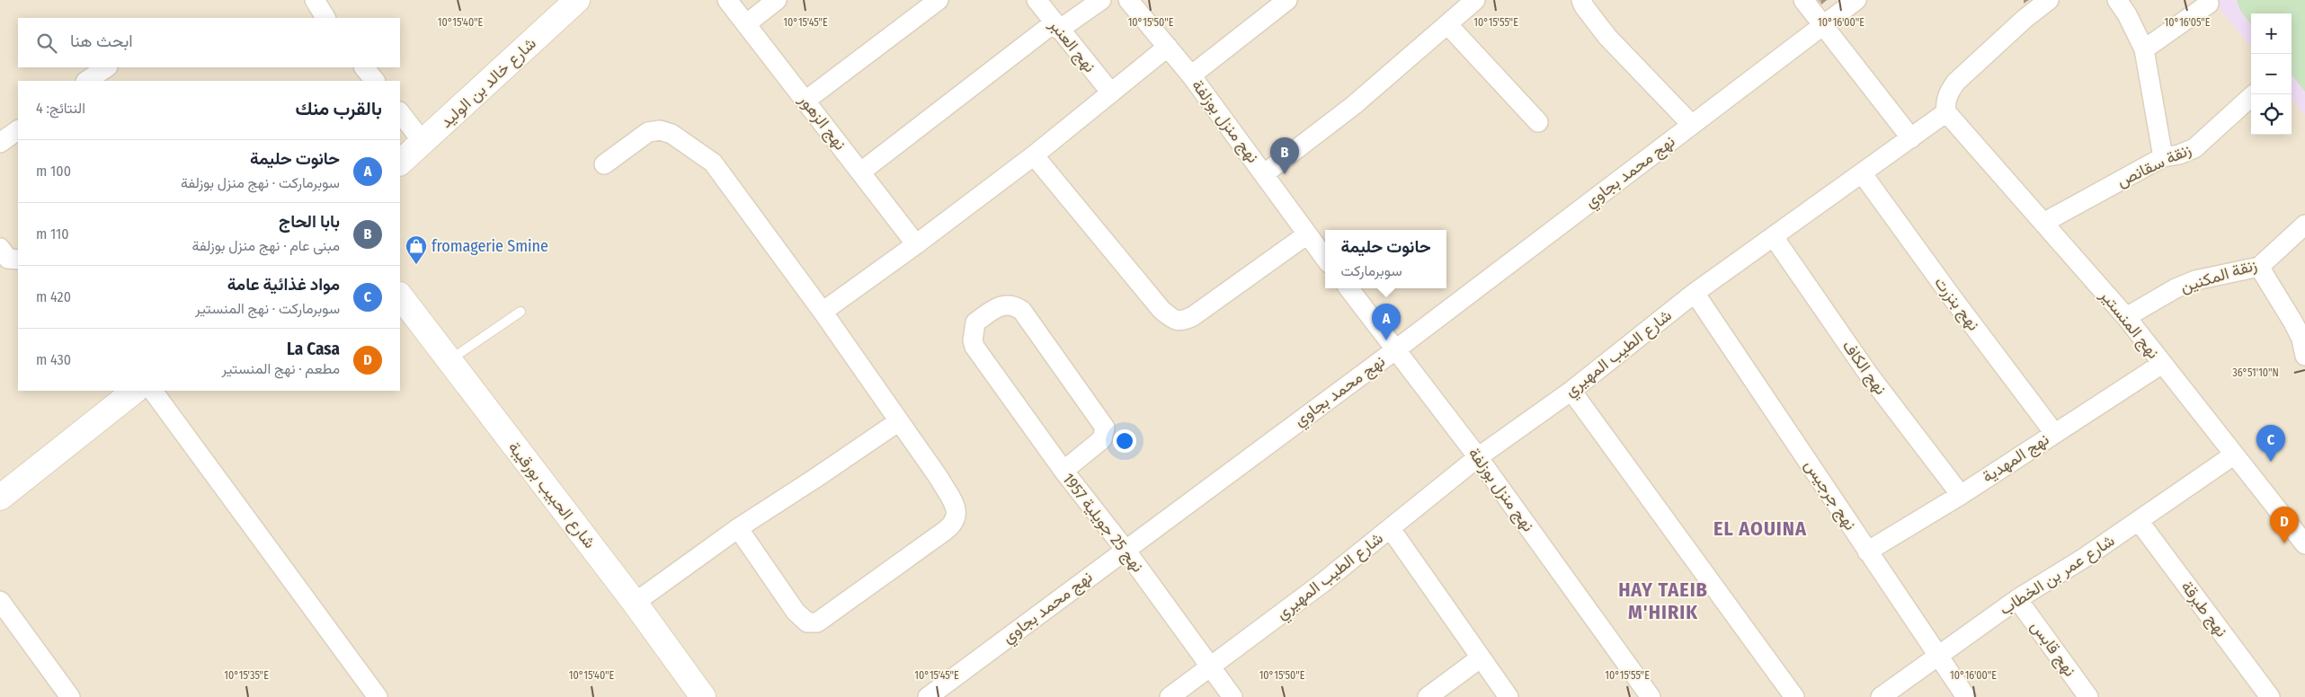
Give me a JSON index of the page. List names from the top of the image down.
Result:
{
  "streets": {
    "street": [
      "نهج العنبر",
      "شارع خالد بن الوليد",
      "نهج منزل بوزلفة",
      "نهج الزهور",
      "زنقة سقانص",
      "نهج محمد بجاوي",
      "زنقة المكنين",
      "نهج بنزرت",
      "نهج المنستير",
      "شارع الطيب المهيري",
      "نهج الكاف",
      "نهج المهدية",
      "شارع الحبيب بورقيبة",
      "نهج جرجيس",
      "نهج 25 جويلية 1957",
      "شارع عمر بن الخطاب",
      "نهج طبرقة",
      "نهج قابس"
    ]
  },
  "crossings": [
    ["نهج منزل بوزلفة", "نهج محمد بجاوي"],
    ["نهج منزل بوزلفة", "شارع الطيب المهيري"],
    ["زنقة سقانص", "نهج المنستير"],
    ["نهج محمد بجاوي", "نهج 25 جويلية 1957"],
    ["زنقة المكنين", "نهج المنستير"],
    ["نهج بنزرت", "شارع الطيب المهيري"],
    ["نهج بنزرت", "نهج المهدية"],
    ["نهج المنستير", "شارع الطيب المهيري"],
    ["نهج المنستير", "نهج المهدية"],
    ["نهج المنستير", "شارع عمر بن الخطاب"],
    ["شارع الطيب المهيري", "نهج الكاف"],
    ["شارع الطيب المهيري", "نهج جرجيس"],
    ["شارع الطيب المهيري", "نهج 25 جويلية 1957"],
    ["نهج الكاف", "نهج المهدية"],
    ["نهج المهدية", "نهج جرجيس"],
    ["نهج جرجيس", "شارع عمر بن الخطاب"],
    ["شارع عمر بن الخطاب", "نهج طبرقة"],
    ["شارع عمر بن الخطاب", "نهج قابس"]
  ],
  "districts": ["EL AOUINA", "HAY TAEIB M'HIRIK"],
  "places": {
    "shop": ["fromagerie Smine"]
  },
  "page": {
    "map_buttons": ["+", "−"],
    "search": "ابحث هنا",
    "heading": ["بالقرب منك", "النتائج: 4"],
    "pins": [
      "B",
      "A",
      "C",
      "D"
    ],
    "list": [
      {
        "mark": "A",
        "name": "حانوت حليمة",
        "note": "سوبرماركت · نهج منزل بوزلفة",
        "value": "100 m"
      },
      {
        "mark": "B",
        "name": "بابا الحاج",
        "note": "مبنى عام · نهج منزل بوزلفة",
        "value": "110 m"
      },
      {
        "mark": "C",
        "name": "مواد غذائية عامة",
        "note": "سوبرماركت · نهج المنستير",
        "value": "420 m"
      },
      {
        "mark": "D",
        "name": "La Casa",
        "note": "مطعم · نهج المنستير",
        "value": "430 m"
      }
    ],
    "popup": ["حانوت حليمة", "سوبرماركت"]
  },
  "coordinates": [
    "10°15'40\"E",
    "10°15'45\"E",
    "10°15'50\"E",
    "10°15'55\"E",
    "10°16'00\"E",
    "10°16'05\"E",
    "36°51'10\"N",
    "10°15'35\"E"
  ]
}
